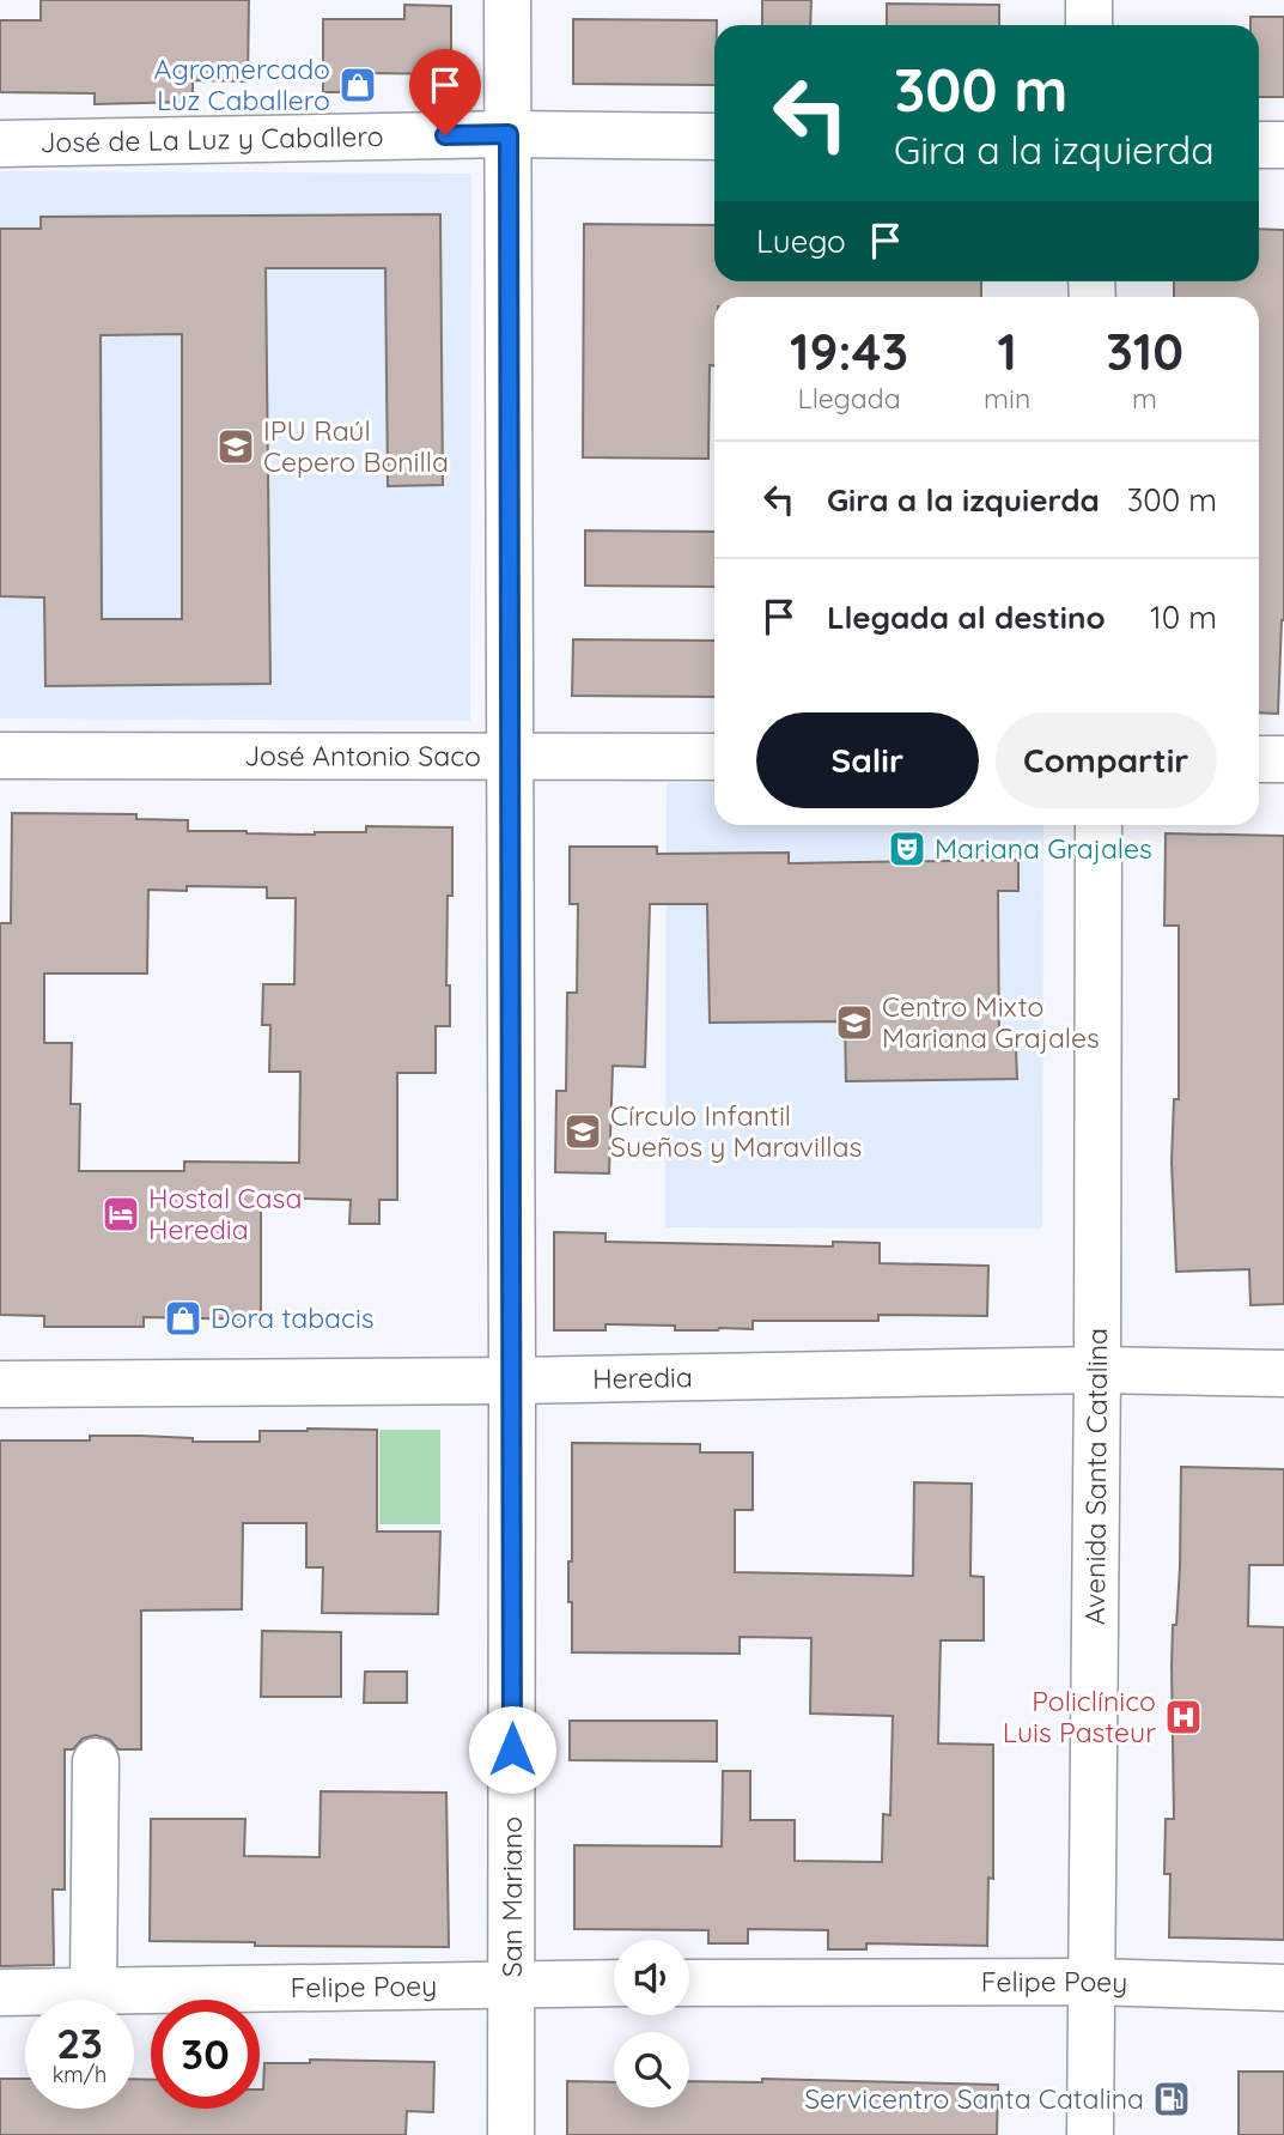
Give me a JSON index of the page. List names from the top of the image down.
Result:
{
  "streets": {
    "street": [
      "José de La Luz y Caballero",
      "José Antonio Saco",
      "Heredia",
      "Avenida Santa Catalina",
      "San Mariano",
      "Felipe Poey"
    ]
  },
  "crossings": [
    ["José de La Luz y Caballero", "San Mariano"],
    ["José Antonio Saco", "San Mariano"],
    ["Heredia", "Avenida Santa Catalina"],
    ["Heredia", "San Mariano"],
    ["Avenida Santa Catalina", "Felipe Poey"],
    ["San Mariano", "Felipe Poey"]
  ],
  "places": {
    "shop": ["Agromercado Luz Caballero", "Dora tabacis"],
    "school or university": ["IPU Raúl Cepero Bonilla", "Centro Mixto Mariana Grajales", "Círculo Infantil Sueños y Maravillas"],
    "theatre": ["Mariana Grajales"],
    "hotel": ["Hostal Casa Heredia"],
    "hospital": ["Policlínico Luis Pasteur"],
    "fuel station": ["Servicentro Santa Catalina"]
  },
  "page": {
    "turn": ["300 m", "Gira a la izquierda"],
    "then": "Luego",
    "eta": [
      "19:43",
      "Llegada",
      "1",
      "min",
      "310",
      "m"
    ],
    "list": [
      {
        "name": "Gira a la izquierda",
        "value": "300 m"
      },
      {
        "name": "Llegada al destino",
        "value": "10 m"
      }
    ],
    "buttons": ["Salir", "Compartir"],
    "speed": "23 km/h",
    "limit": "30"
  }
}
